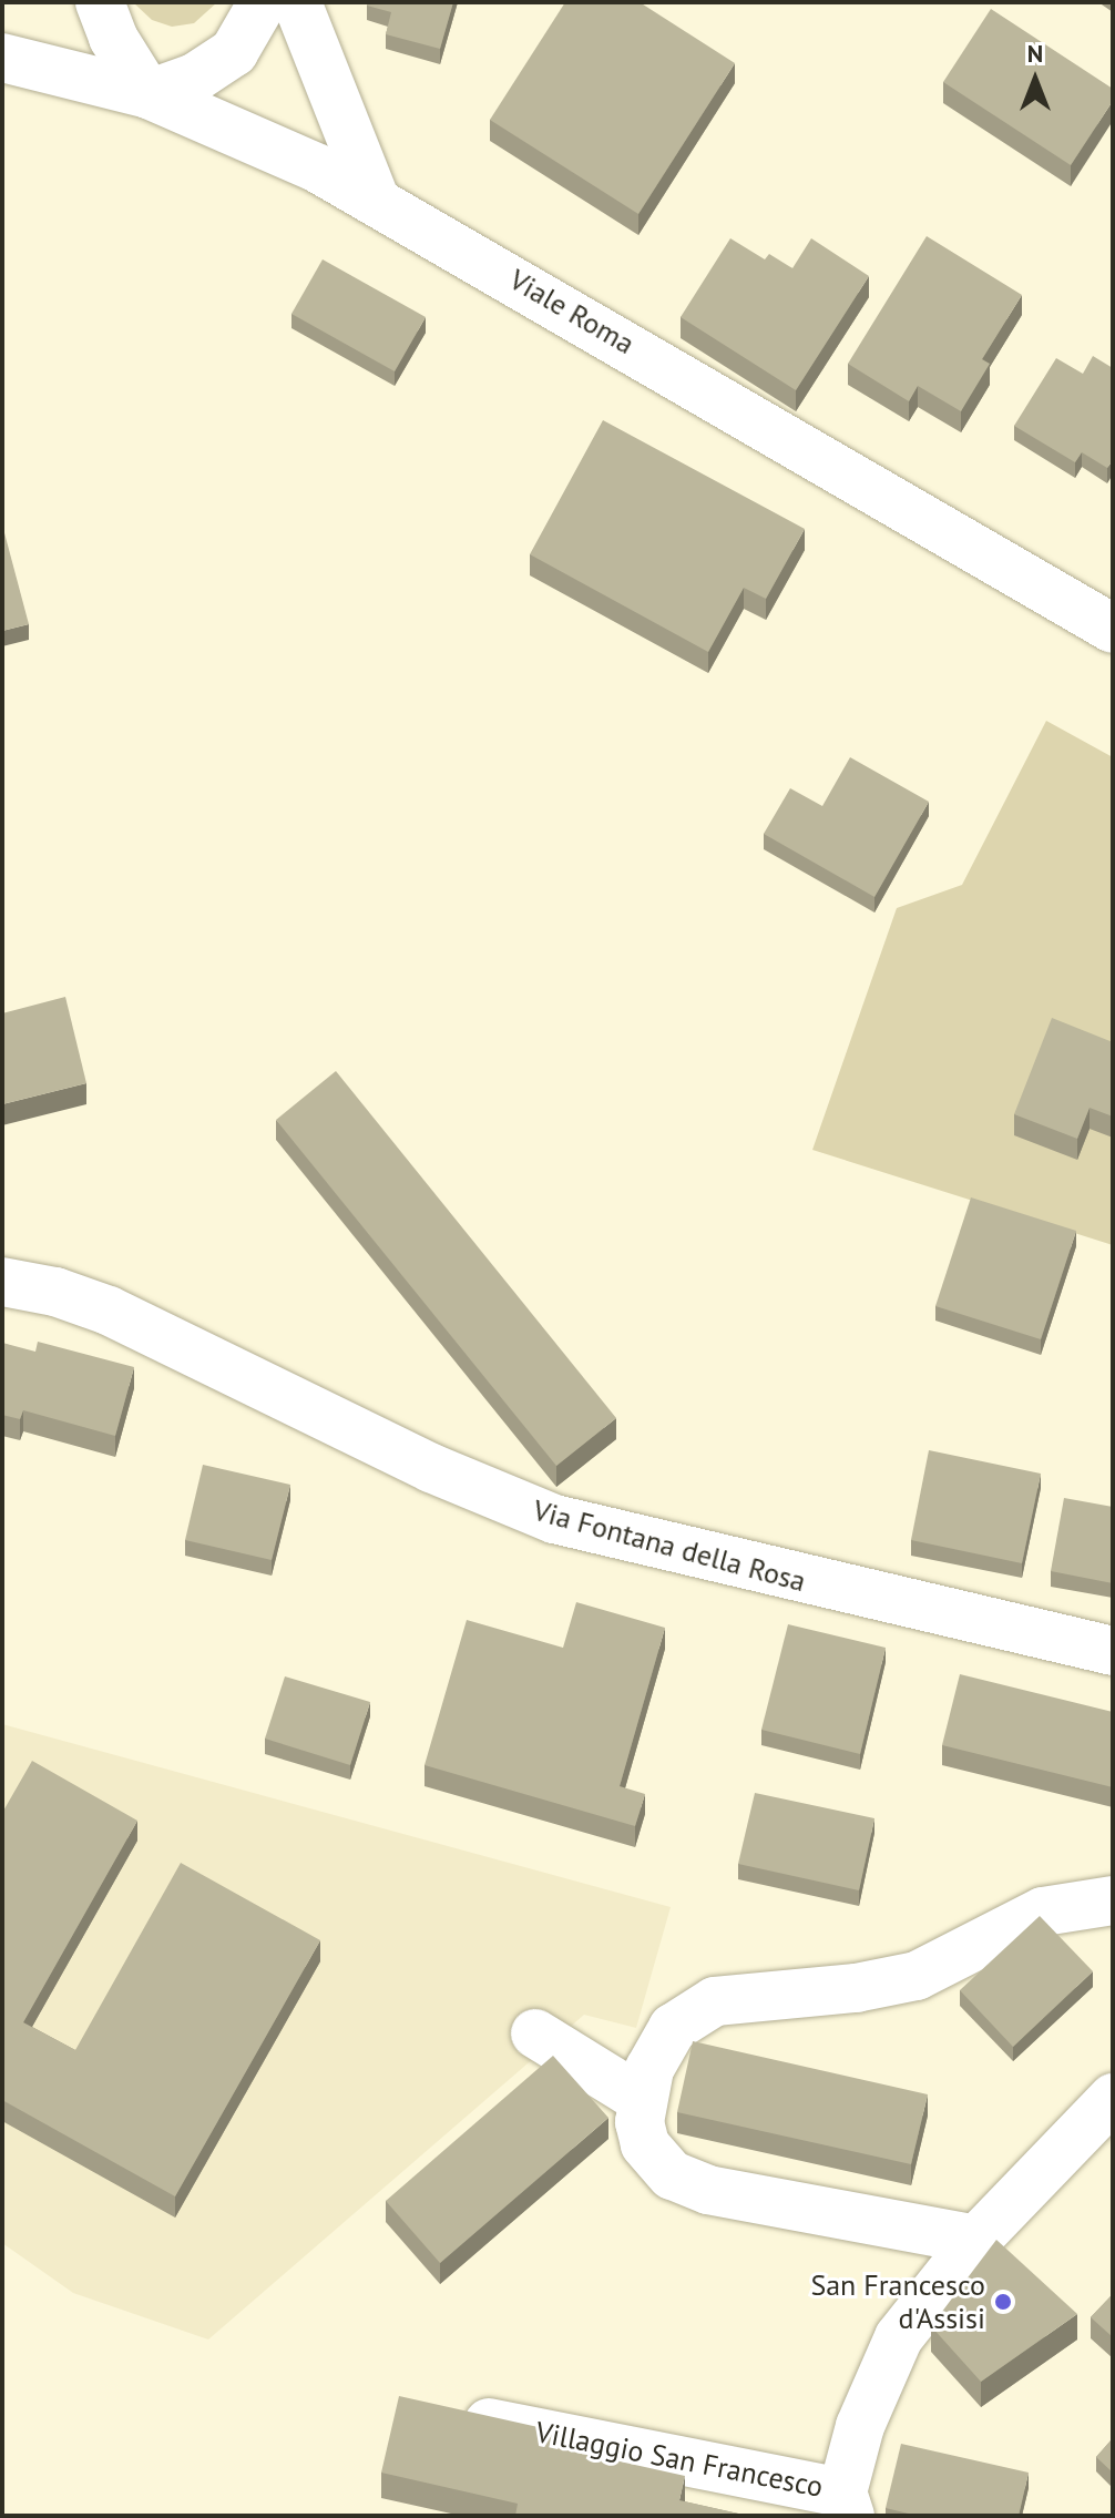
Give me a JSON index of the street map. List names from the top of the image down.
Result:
{
  "streets": {
    "main road": ["Viale Roma", "Via Fontana della Rosa", "Villaggio San Francesco"]
  },
  "places": ["San Francesco d'Assisi"],
  "north": "top"
}
